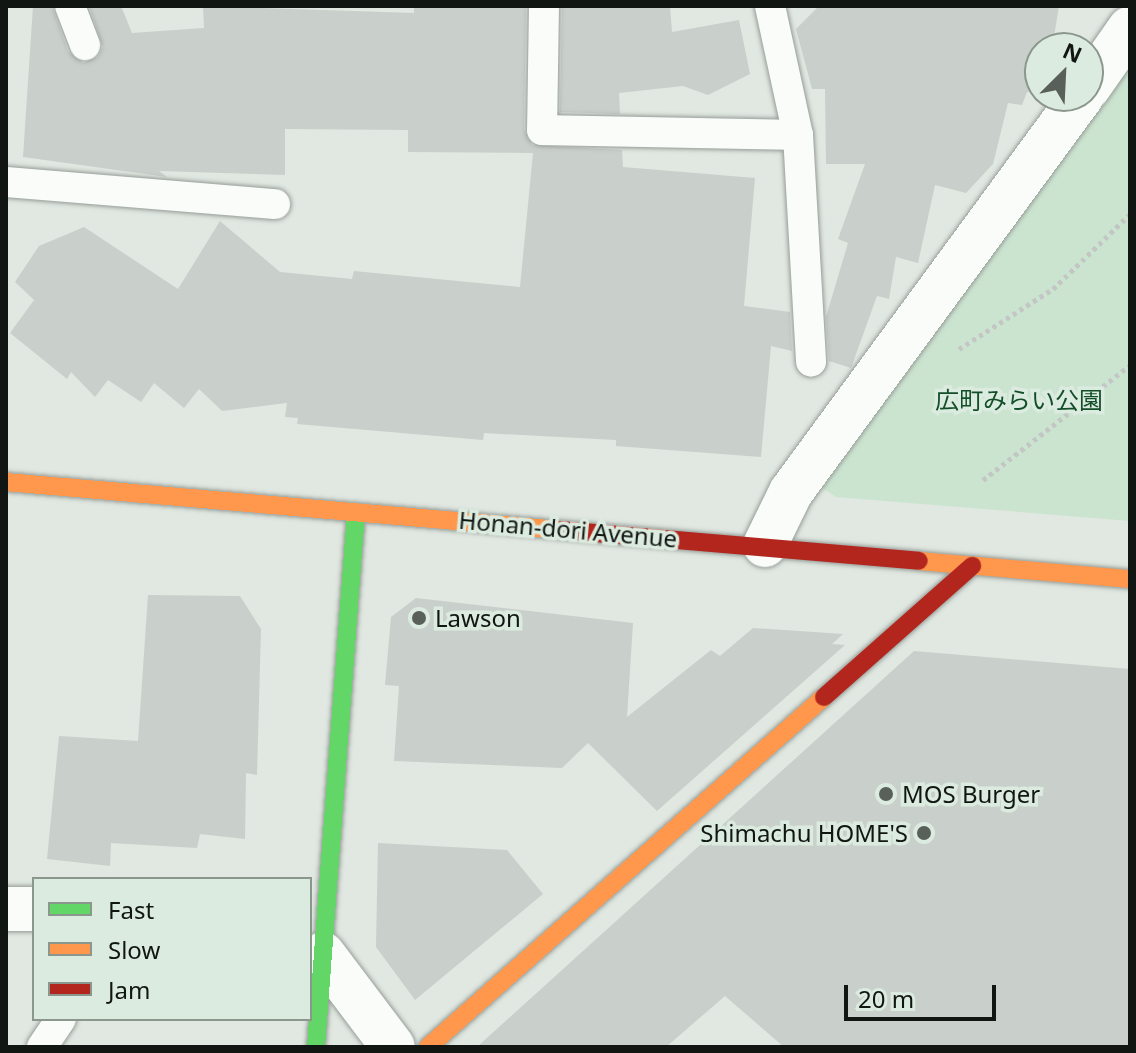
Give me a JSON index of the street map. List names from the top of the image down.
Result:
{
  "streets": {
    "street": ["Honan-dori Avenue"]
  },
  "parks": ["広町みらい公園"],
  "places": ["Lawson", "MOS Burger", "Shimachu HOME'S"],
  "legend": ["Fast", "Slow", "Jam"],
  "scale_bar": "20 m",
  "north": "top right"
}
